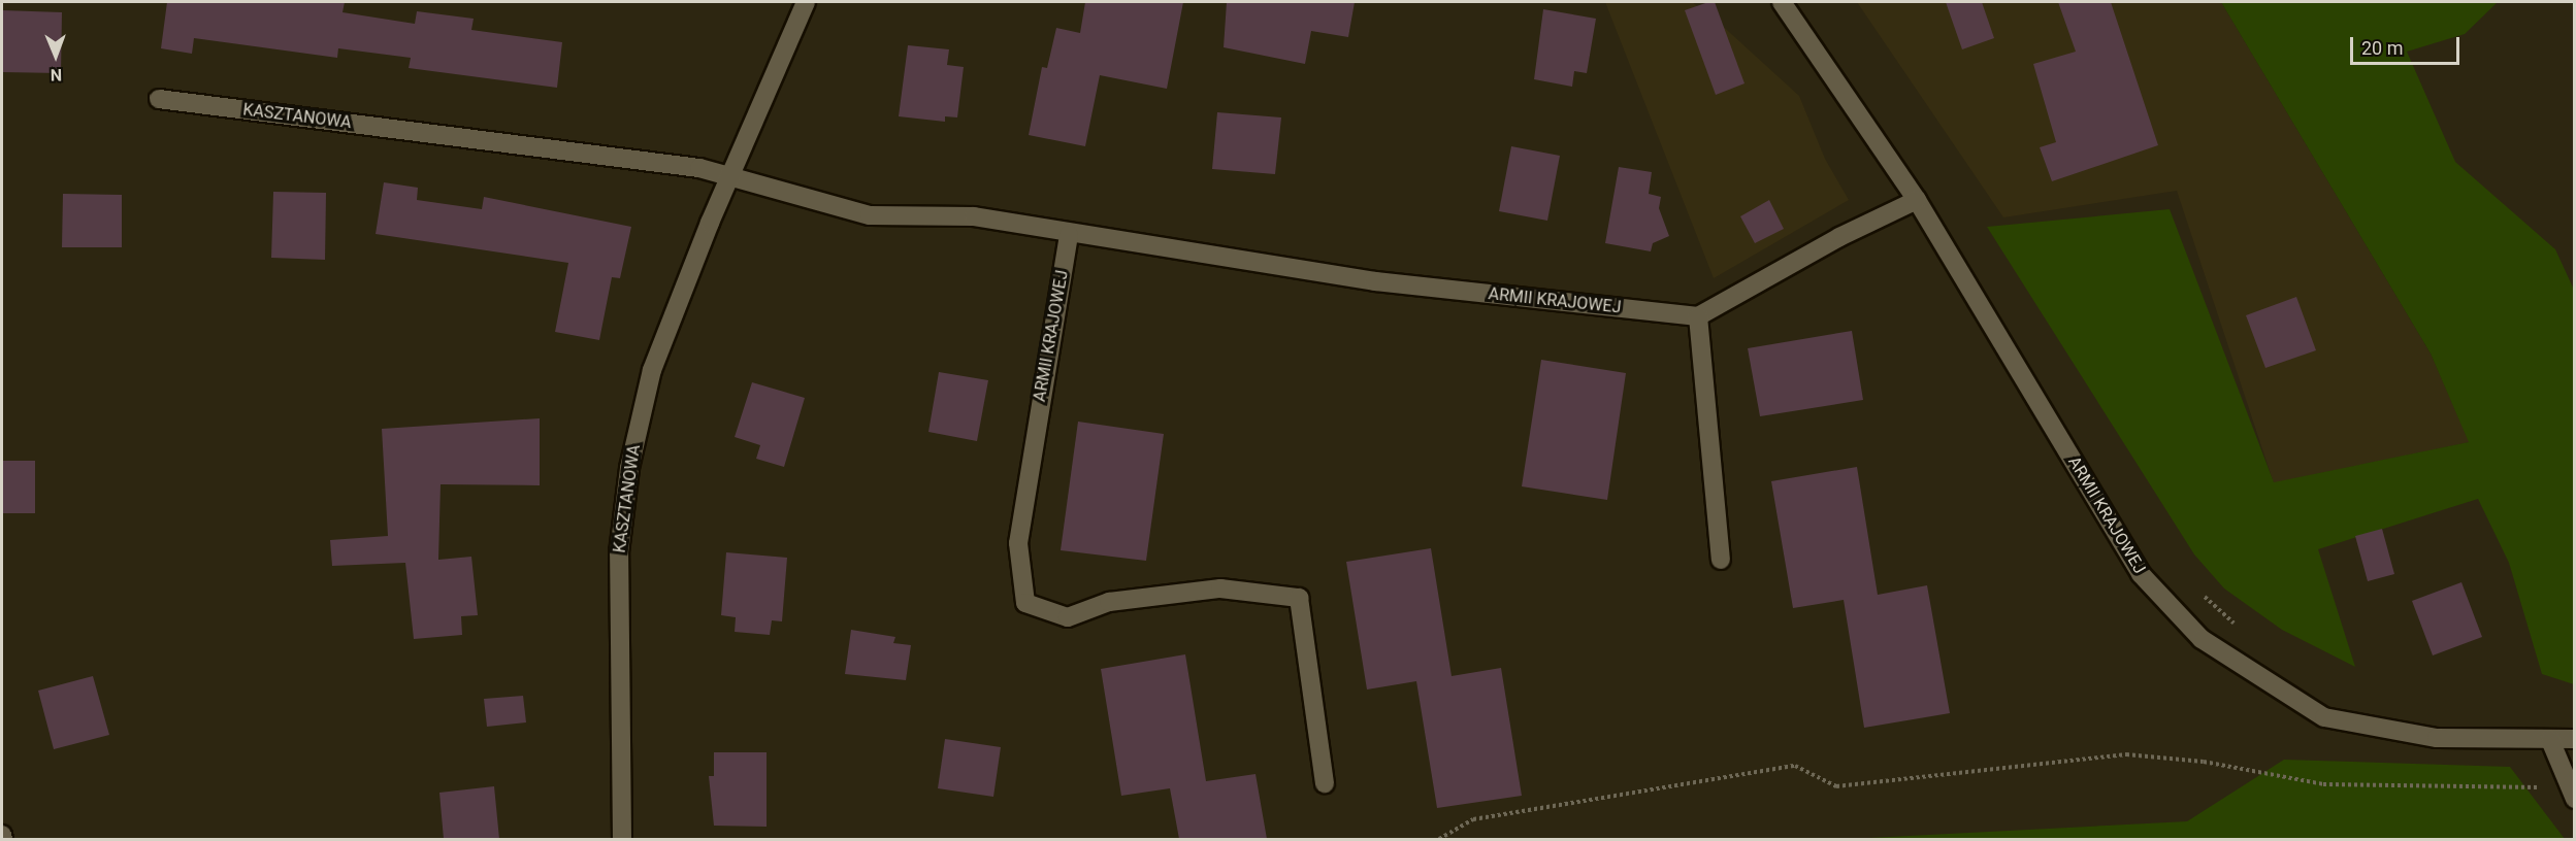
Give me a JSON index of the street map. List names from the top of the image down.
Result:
{
  "streets": {
    "street": ["KASZTANOWA", "ARMII KRAJOWEJ"]
  },
  "scale_bar": "20 m",
  "north": "bottom"
}
